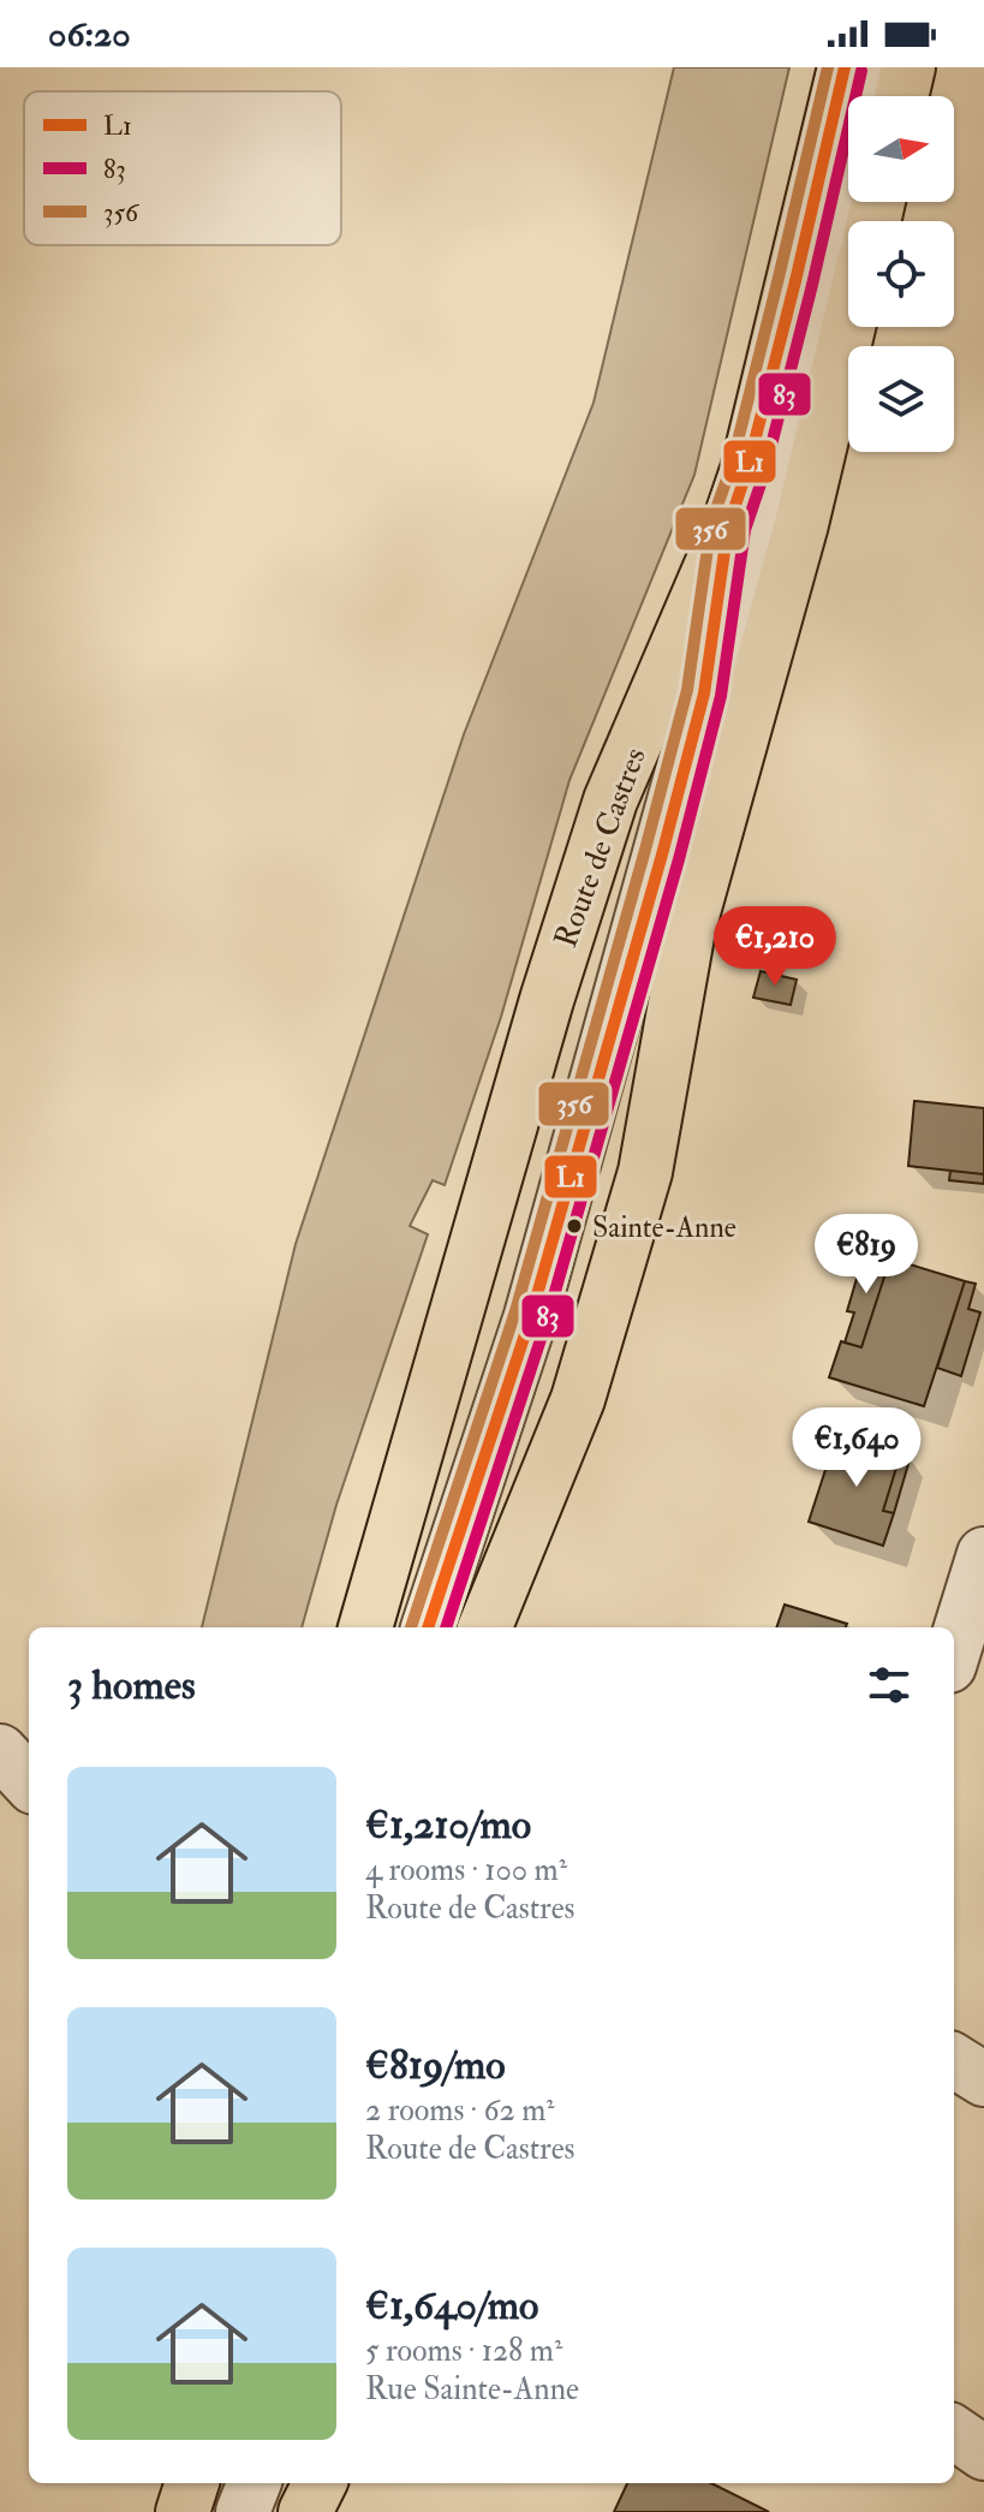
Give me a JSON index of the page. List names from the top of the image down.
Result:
{
  "streets": {
    "main road": ["Route de Castres"]
  },
  "places": ["Sainte-Anne"],
  "lines": ["transit line L1", "transit line 356", "transit line 83"],
  "legend": ["L1", "83", "356"],
  "north": "right",
  "page": {
    "status": "06:20",
    "price": ["€1,210", "€819", "€1,640"],
    "heading": "3 homes",
    "list": [
      {
        "name": "€1,210/mo",
        "note": "4 rooms · 100 m² · Route de Castres"
      },
      {
        "name": "€819/mo",
        "note": "2 rooms · 62 m² · Route de Castres"
      },
      {
        "name": "€1,640/mo",
        "note": "5 rooms · 128 m² · Rue Sainte-Anne"
      }
    ]
  }
}
